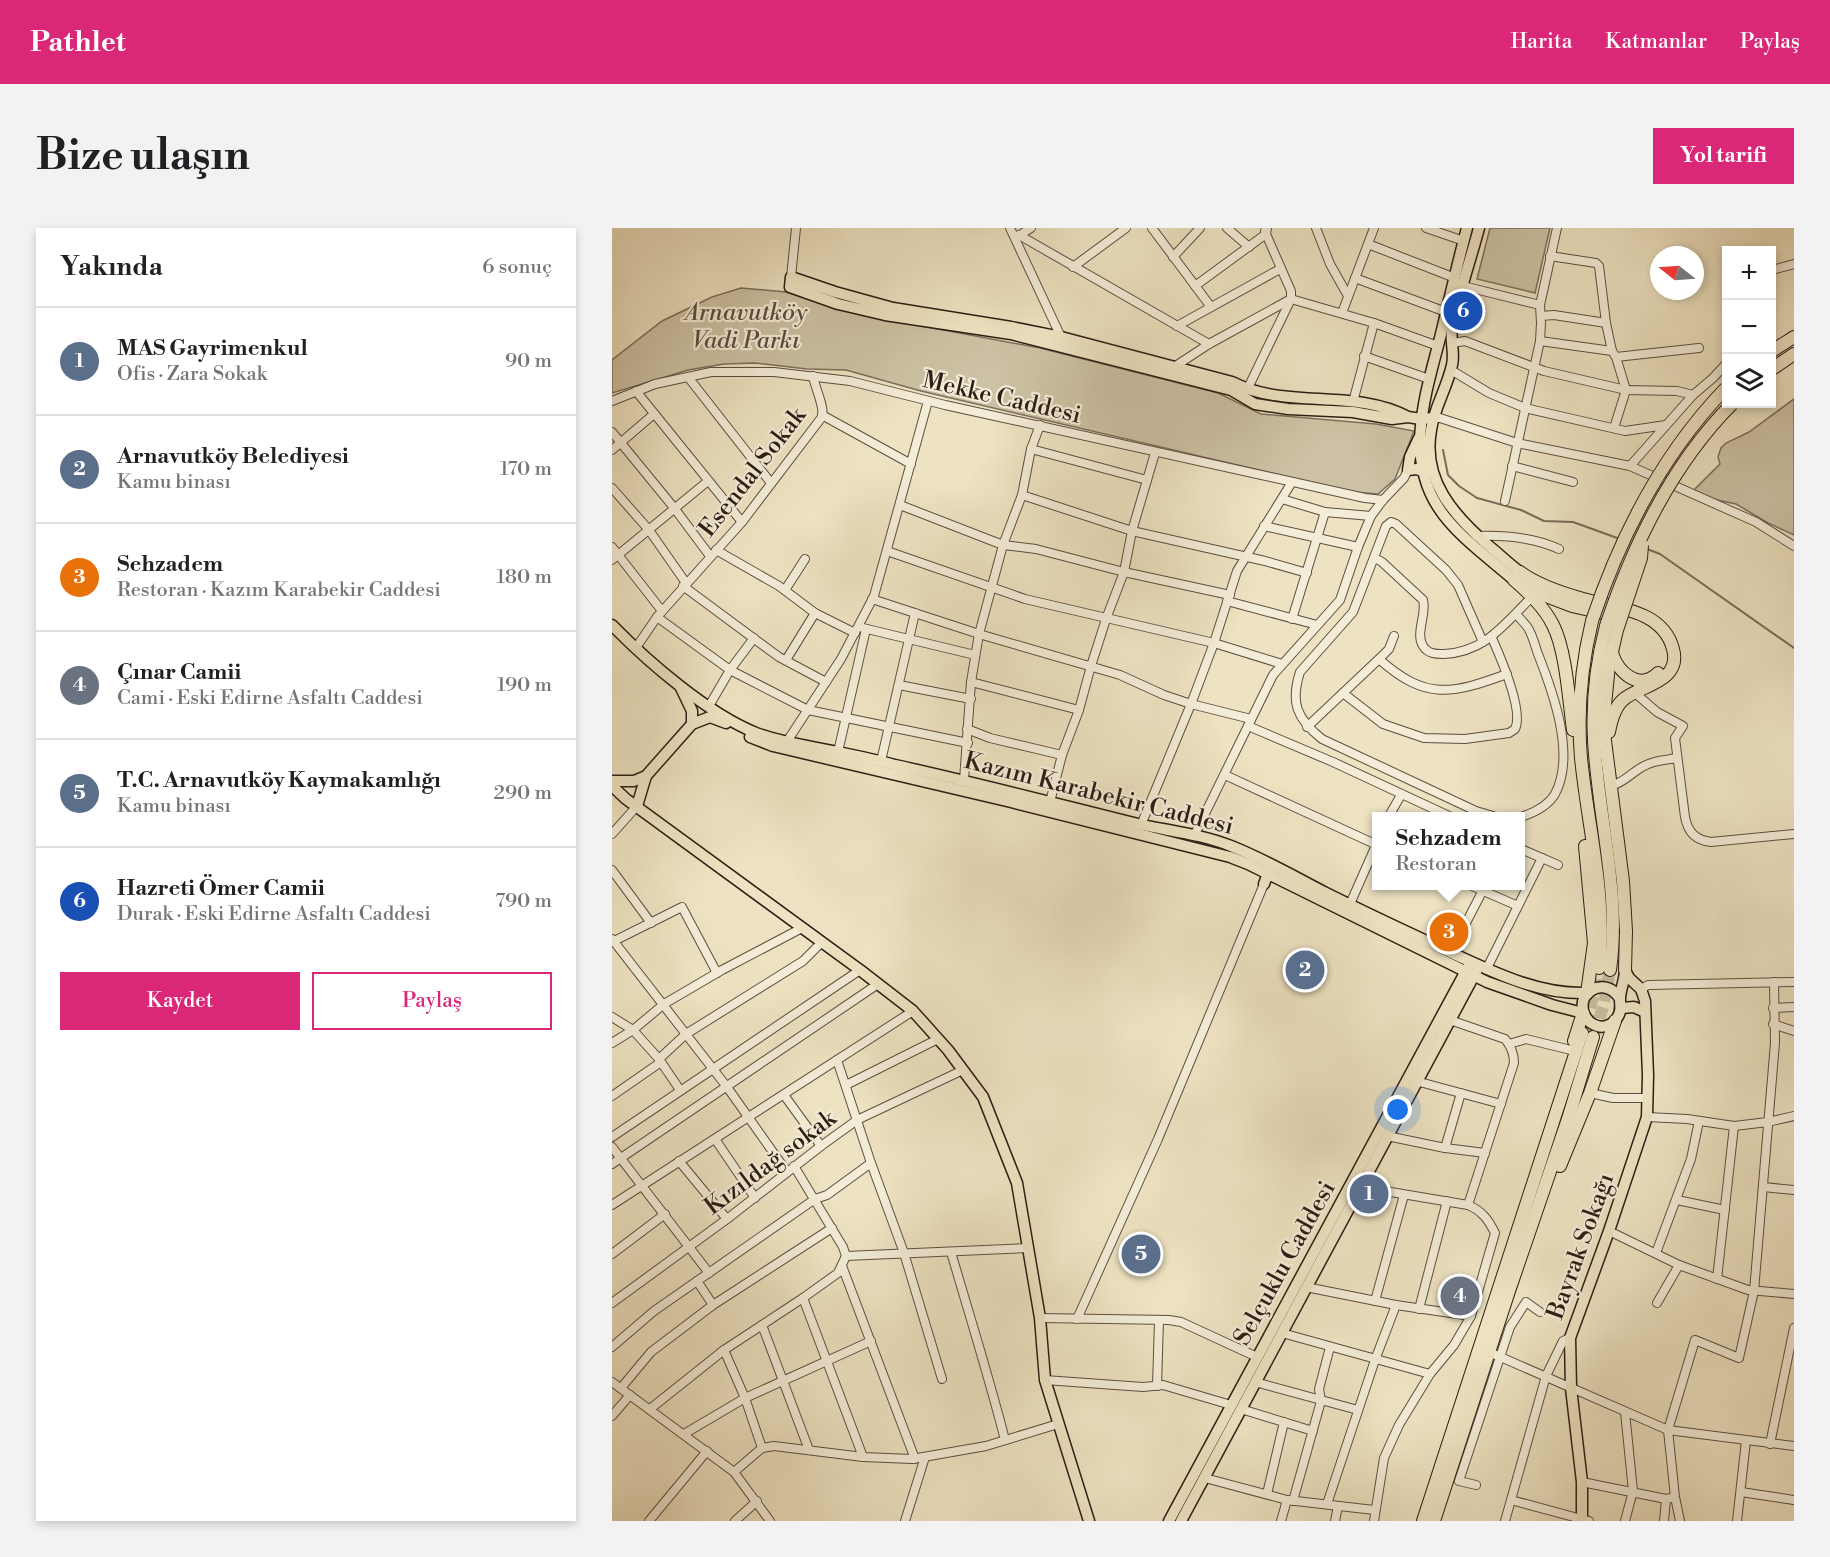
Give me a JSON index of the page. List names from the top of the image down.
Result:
{
  "streets": {
    "main road": ["Kazım Karabekir Caddesi", "Bayrak Sokağı", "Selçuklu Caddesi"],
    "street": ["Mekke Caddesi", "Esendal Sokak", "Kızıldağ sokak"]
  },
  "crossings": [
    ["Mekke Caddesi", "Esendal Sokak"],
    ["Esendal Sokak", "Kazım Karabekir Caddesi"],
    ["Kazım Karabekir Caddesi", "Selçuklu Caddesi"]
  ],
  "parks": ["Arnavutköy Vadi Parkı"],
  "north": "left",
  "page": {
    "header": "Pathlet",
    "nav": ["Harita", "Katmanlar", "Paylaş"],
    "buttons": [
      "Yol tarifi",
      ["Kaydet", "Paylaş"]
    ],
    "title": "Bize ulaşın",
    "heading": ["Yakında", "6 sonuç"],
    "map_buttons": ["+", "−"],
    "pins": [
      "6",
      "3",
      "2",
      "1",
      "5",
      "4"
    ],
    "list": [
      {
        "mark": "1",
        "name": "MAS Gayrimenkul",
        "note": "Ofis · Zara Sokak",
        "value": "90 m"
      },
      {
        "mark": "2",
        "name": "Arnavutköy Belediyesi",
        "note": "Kamu binası",
        "value": "170 m"
      },
      {
        "mark": "3",
        "name": "Sehzadem",
        "note": "Restoran · Kazım Karabekir Caddesi",
        "value": "180 m"
      },
      {
        "mark": "4",
        "name": "Çınar Camii",
        "note": "Cami · Eski Edirne Asfaltı Caddesi",
        "value": "190 m"
      },
      {
        "mark": "5",
        "name": "T.C. Arnavutköy Kaymakamlığı",
        "note": "Kamu binası",
        "value": "290 m"
      },
      {
        "mark": "6",
        "name": "Hazreti Ömer Camii",
        "note": "Durak · Eski Edirne Asfaltı Caddesi",
        "value": "790 m"
      }
    ],
    "popup": ["Sehzadem", "Restoran"]
  }
}
